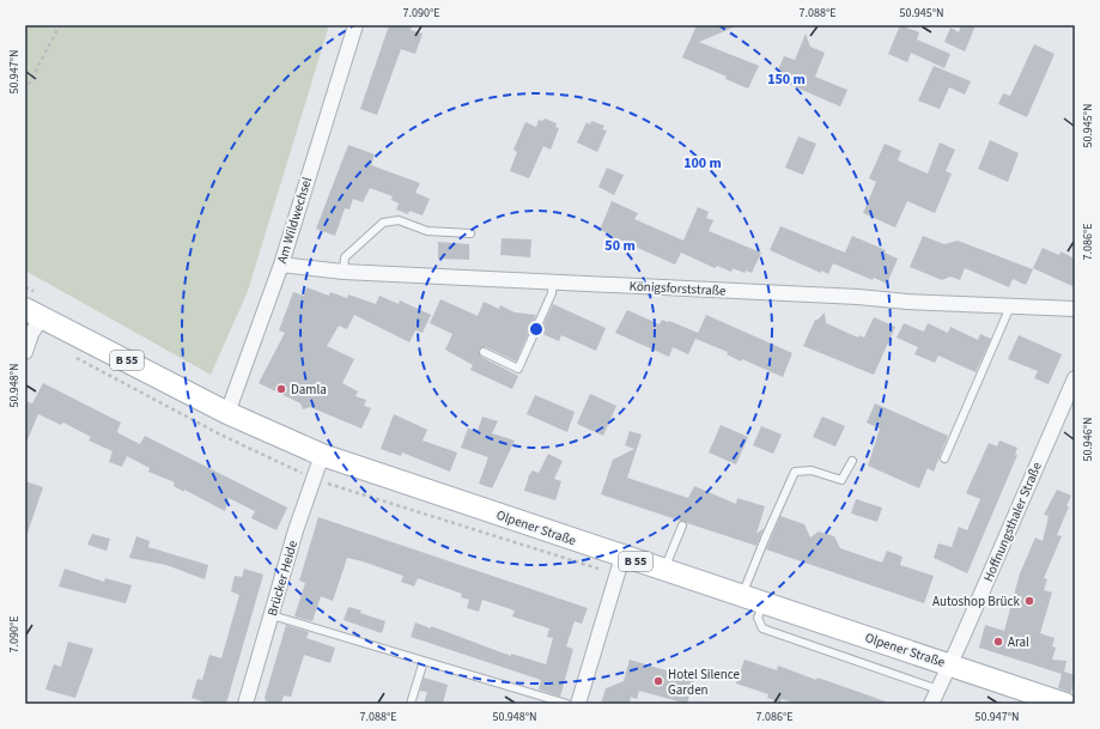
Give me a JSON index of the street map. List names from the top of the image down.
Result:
{
  "streets": {
    "main road": ["B 55", "Olpener Straße"],
    "street": [
      "Am Wildwechsel",
      "Königsforststraße",
      "Hoffnungsthaler Straße",
      "Brücker Heide"
    ]
  },
  "crossings": [
    ["Am Wildwechsel", "Königsforststraße"],
    ["Am Wildwechsel", "Olpener Straße"],
    ["Hoffnungsthaler Straße", "Olpener Straße"],
    ["Olpener Straße", "Brücker Heide"]
  ],
  "places": [
    "Damla",
    "Autoshop Brück",
    "Aral",
    "Hotel Silence Garden"
  ],
  "coordinates": [
    "7.090°E",
    "7.088°E",
    "50.945°N",
    "50.947°N",
    "7.086°E",
    "50.948°N",
    "50.946°N"
  ],
  "rings": ["150 m", "100 m", "50 m"]
}
